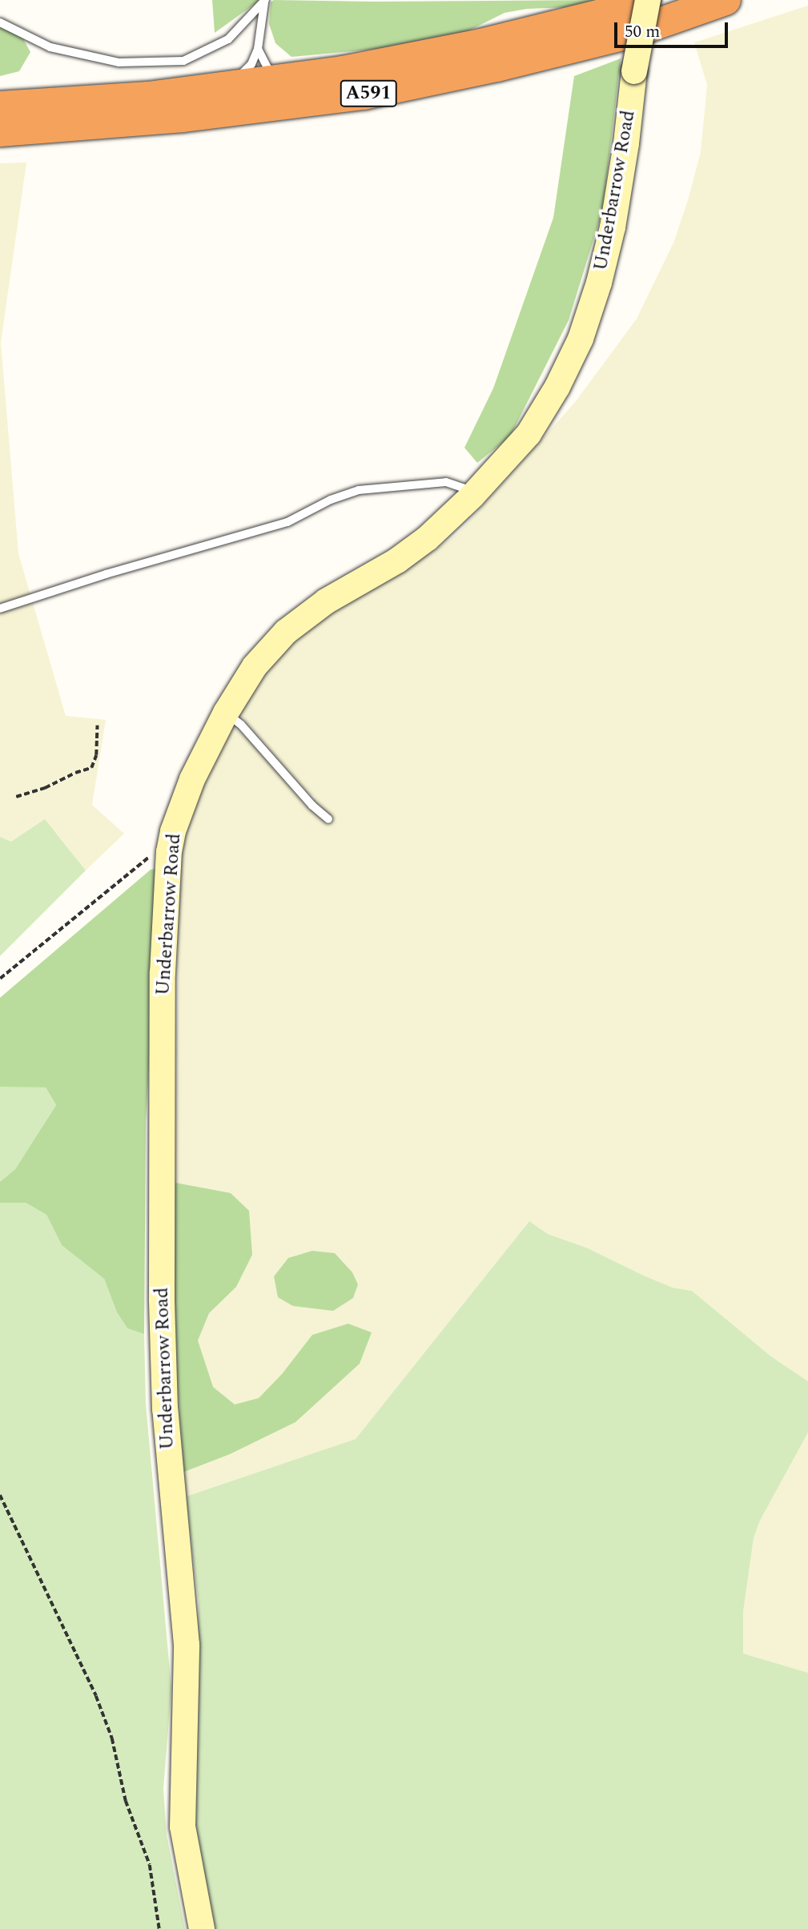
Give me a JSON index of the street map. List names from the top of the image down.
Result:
{
  "streets": {
    "highway": ["A591"],
    "street": ["Underbarrow Road"]
  },
  "crossings": [
    ["A591", "Underbarrow Road"]
  ],
  "scale_bar": "50 m"
}
